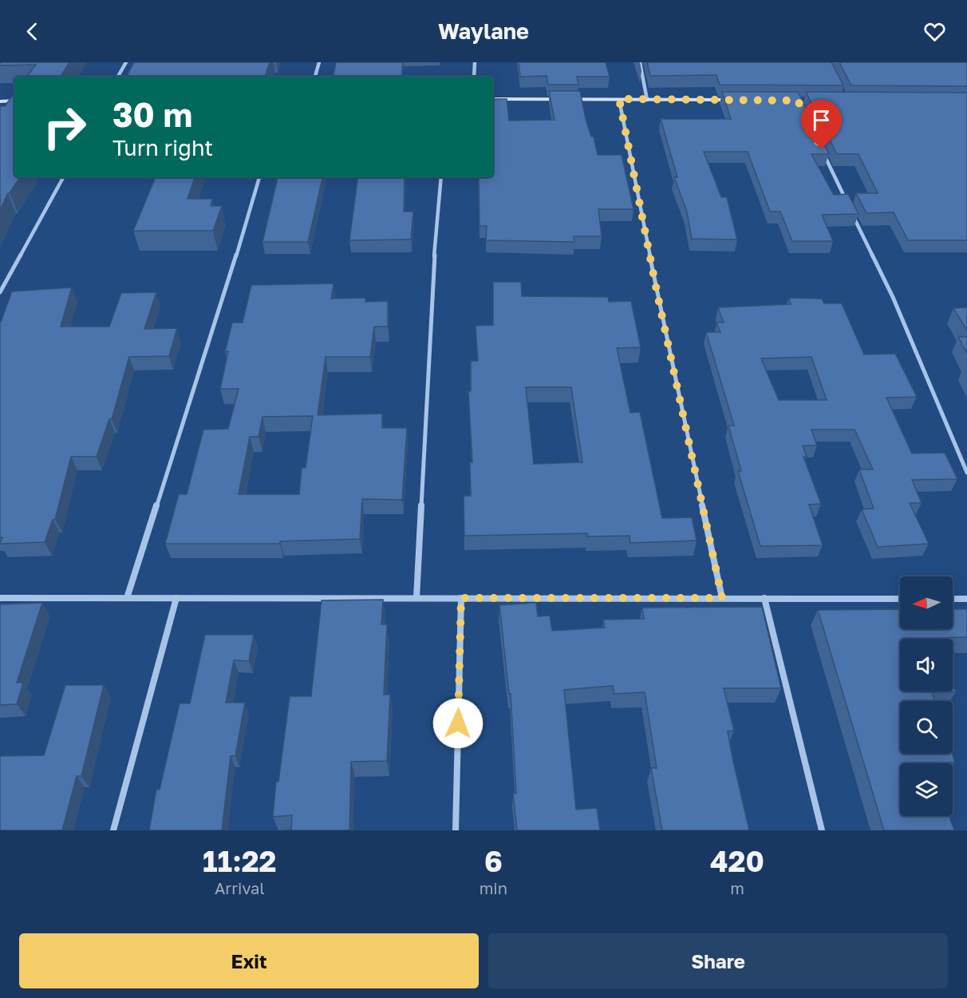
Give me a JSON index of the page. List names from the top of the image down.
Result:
{
  "north": "left",
  "page": {
    "header": "Waylane",
    "turn": ["30 m", "Turn right"],
    "eta": [
      "11:22",
      "Arrival",
      "6",
      "min",
      "420",
      "m"
    ],
    "buttons": ["Exit", "Share"]
  }
}
